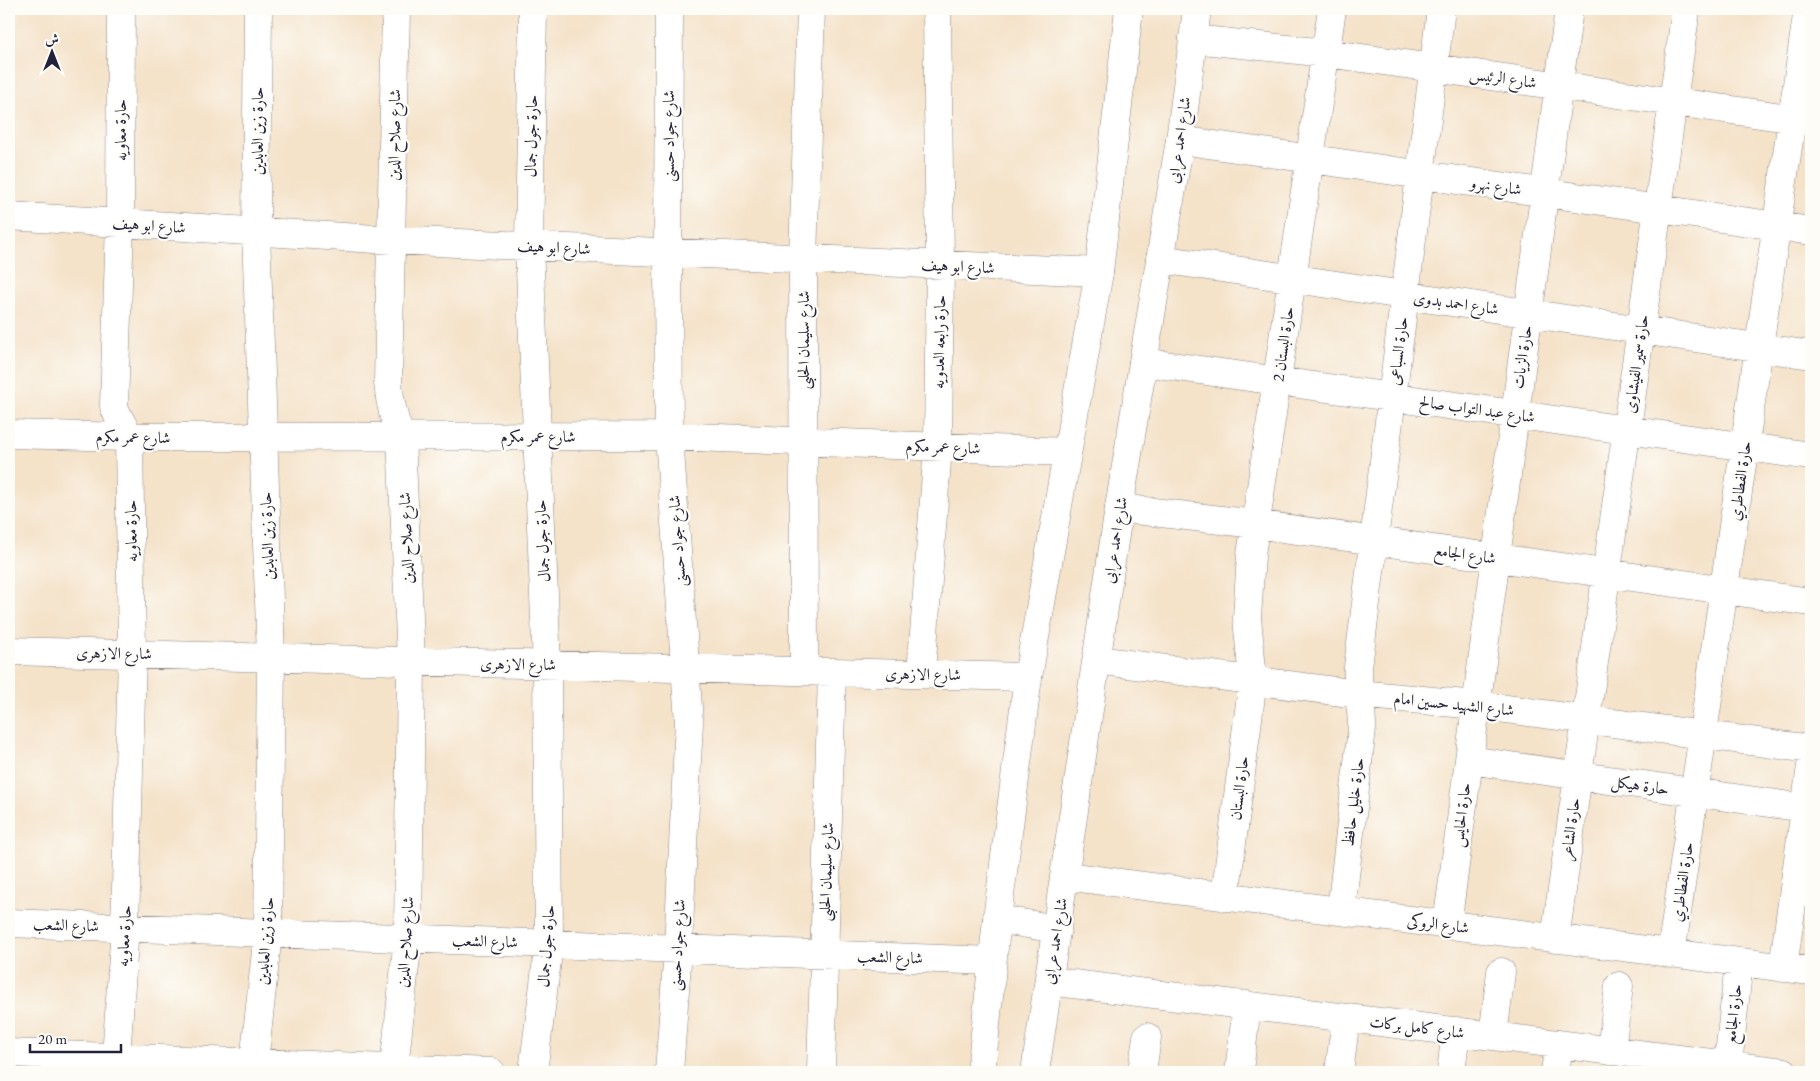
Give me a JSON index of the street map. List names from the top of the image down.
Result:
{
  "streets": {
    "street": [
      "شارع الرئيس",
      "حارة معاويه",
      "حارة زين العابدين",
      "شارع صلاح الدين",
      "حارة جول جمال",
      "شارع جواد حسنى",
      "شارع احمد عرابى",
      "شارع نهرو",
      "شارع ابو هيف",
      "شارع احمد بدوى",
      "شارع سليمان الحلبى",
      "حارة رابعه العدويه",
      "حارة البستان 2",
      "حارة السباعى",
      "حارة الزيات",
      "حارة سمير الفيشاوى",
      "شارع عبد التواب صالح",
      "شارع عمر مكرم",
      "حارة الفطاطري",
      "شارع الجامع",
      "شارع الازهرى",
      "شارع الشهيد حسين امام",
      "حارة هيكل",
      "حارة البستان",
      "حارة خليل حافظ",
      "حارة الحايس",
      "حارة الشاعر",
      "شارع الروكى",
      "شارع الشعب",
      "حارة الجامع",
      "شارع كامل بركات"
    ]
  },
  "crossings": [
    ["شارع الرئيس", "شارع احمد عرابى"],
    ["شارع الرئيس", "حارة البستان 2"],
    ["شارع الرئيس", "حارة السباعى"],
    ["شارع الرئيس", "حارة الزيات"],
    ["شارع الرئيس", "حارة سمير الفيشاوى"],
    ["شارع الرئيس", "حارة الفطاطري"],
    ["حارة معاويه", "شارع ابو هيف"],
    ["حارة معاويه", "شارع عمر مكرم"],
    ["حارة معاويه", "شارع الازهرى"],
    ["حارة معاويه", "شارع الشعب"],
    ["حارة زين العابدين", "شارع ابو هيف"],
    ["حارة زين العابدين", "شارع عمر مكرم"],
    ["حارة زين العابدين", "شارع الازهرى"],
    ["حارة زين العابدين", "شارع الشعب"],
    ["شارع صلاح الدين", "شارع ابو هيف"],
    ["شارع صلاح الدين", "شارع عمر مكرم"],
    ["شارع صلاح الدين", "شارع الازهرى"],
    ["شارع صلاح الدين", "شارع الشعب"],
    ["حارة جول جمال", "شارع ابو هيف"],
    ["حارة جول جمال", "شارع عمر مكرم"],
    ["حارة جول جمال", "شارع الازهرى"],
    ["حارة جول جمال", "شارع الشعب"],
    ["شارع جواد حسنى", "شارع ابو هيف"],
    ["شارع جواد حسنى", "شارع عمر مكرم"],
    ["شارع جواد حسنى", "شارع الازهرى"],
    ["شارع جواد حسنى", "شارع الشعب"],
    ["شارع احمد عرابى", "شارع نهرو"],
    ["شارع احمد عرابى", "شارع احمد بدوى"],
    ["شارع احمد عرابى", "شارع عبد التواب صالح"],
    ["شارع احمد عرابى", "شارع الجامع"],
    ["شارع احمد عرابى", "شارع الشهيد حسين امام"],
    ["شارع احمد عرابى", "شارع الروكى"],
    ["شارع احمد عرابى", "شارع كامل بركات"],
    ["شارع نهرو", "حارة البستان 2"],
    ["شارع نهرو", "حارة السباعى"],
    ["شارع نهرو", "حارة الزيات"],
    ["شارع نهرو", "حارة سمير الفيشاوى"],
    ["شارع نهرو", "حارة الفطاطري"],
    ["شارع ابو هيف", "شارع سليمان الحلبى"],
    ["شارع ابو هيف", "حارة رابعه العدويه"],
    ["شارع احمد بدوى", "حارة البستان 2"],
    ["شارع احمد بدوى", "حارة السباعى"],
    ["شارع احمد بدوى", "حارة الزيات"],
    ["شارع احمد بدوى", "حارة سمير الفيشاوى"],
    ["شارع احمد بدوى", "حارة الفطاطري"],
    ["شارع سليمان الحلبى", "شارع عمر مكرم"],
    ["شارع سليمان الحلبى", "شارع الازهرى"],
    ["شارع سليمان الحلبى", "شارع الشعب"],
    ["حارة رابعه العدويه", "شارع عمر مكرم"],
    ["حارة رابعه العدويه", "شارع الازهرى"],
    ["حارة البستان 2", "شارع عبد التواب صالح"],
    ["حارة البستان 2", "شارع الجامع"],
    ["حارة البستان 2", "شارع الشهيد حسين امام"],
    ["حارة البستان 2", "حارة البستان"],
    ["حارة السباعى", "شارع عبد التواب صالح"],
    ["حارة السباعى", "شارع الجامع"],
    ["حارة السباعى", "شارع الشهيد حسين امام"],
    ["حارة السباعى", "حارة خليل حافظ"],
    ["حارة الزيات", "شارع عبد التواب صالح"],
    ["حارة الزيات", "شارع الجامع"],
    ["حارة الزيات", "شارع الشهيد حسين امام"],
    ["حارة الزيات", "حارة الحايس"],
    ["حارة سمير الفيشاوى", "شارع عبد التواب صالح"],
    ["حارة سمير الفيشاوى", "شارع الجامع"],
    ["حارة سمير الفيشاوى", "شارع الشهيد حسين امام"],
    ["حارة سمير الفيشاوى", "حارة الشاعر"],
    ["شارع عبد التواب صالح", "حارة الفطاطري"],
    ["حارة الفطاطري", "شارع الجامع"],
    ["حارة الفطاطري", "شارع الشهيد حسين امام"],
    ["حارة الفطاطري", "حارة هيكل"],
    ["حارة الفطاطري", "شارع الروكى"],
    ["شارع الشهيد حسين امام", "حارة البستان"],
    ["شارع الشهيد حسين امام", "حارة خليل حافظ"],
    ["شارع الشهيد حسين امام", "حارة الحايس"],
    ["شارع الشهيد حسين امام", "حارة الشاعر"],
    ["حارة هيكل", "حارة الحايس"],
    ["حارة هيكل", "حارة الشاعر"],
    ["حارة البستان", "شارع الروكى"],
    ["حارة خليل حافظ", "شارع الروكى"],
    ["حارة الحايس", "شارع الروكى"],
    ["حارة الشاعر", "شارع الروكى"],
    ["شارع الروكى", "حارة الجامع"],
    ["حارة الجامع", "شارع كامل بركات"]
  ],
  "scale_bar": "20 m",
  "north": "top"
}
